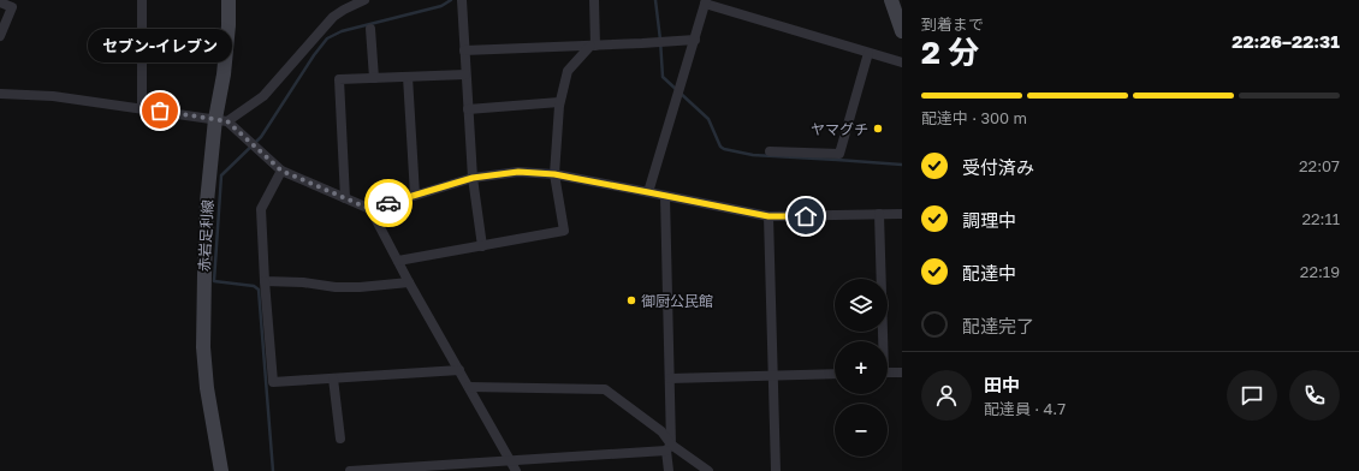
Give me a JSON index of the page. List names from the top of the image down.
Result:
{
  "streets": {
    "main road": ["赤岩足利線"]
  },
  "places": ["セブン-イレブン", "ヤマグチ", "御厨公民館"],
  "page": {
    "heading": ["2 分", "到着まで", "22:26–22:31"],
    "panel": ["田中", "配達員 · 4.7"],
    "bubble": "セブン-イレブン",
    "bar": "配達中 · 300 m",
    "list": [
      ["受付済み", "22:07"],
      ["調理中", "22:11"],
      ["配達中", "22:19"],
      "配達完了"
    ],
    "map_buttons": ["+", "−"]
  }
}
